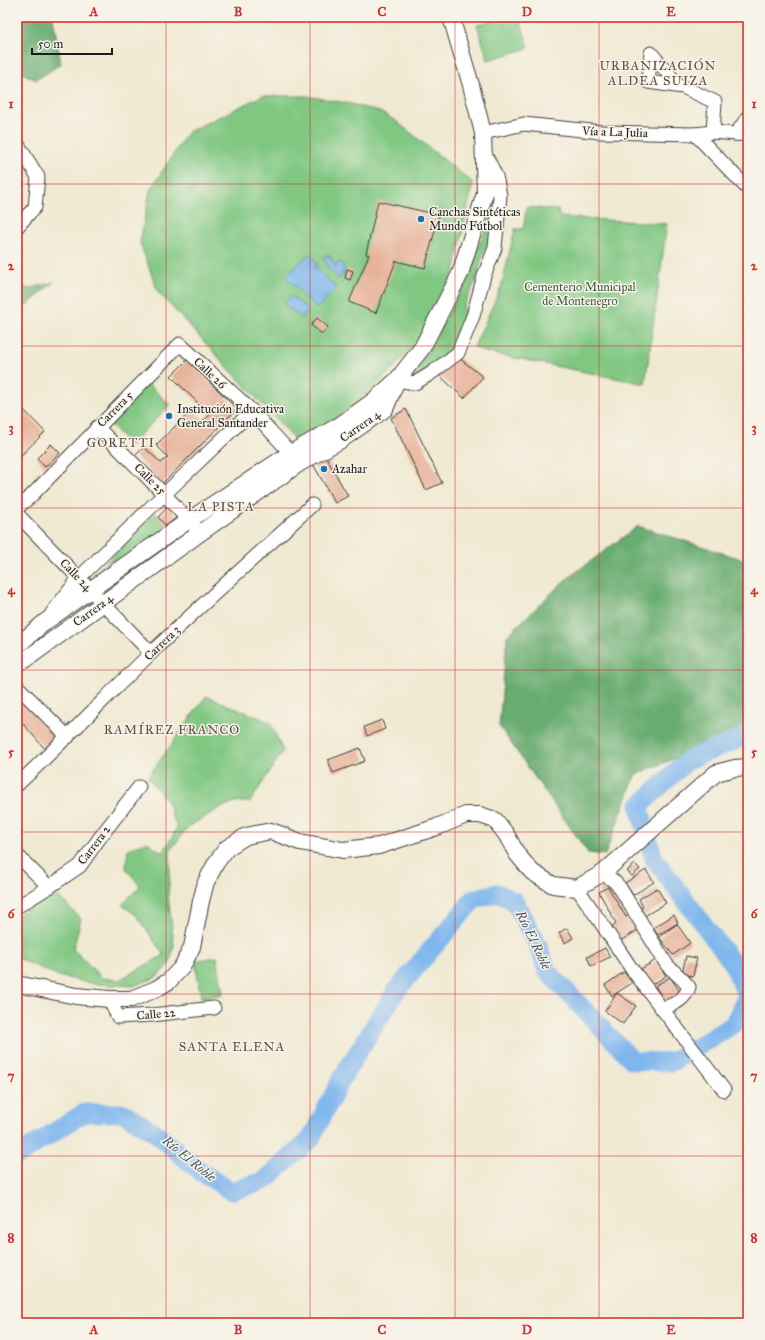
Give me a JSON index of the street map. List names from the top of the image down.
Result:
{
  "streets": {
    "main road": ["Carrera 4"],
    "street": [
      "Vía a La Julia",
      "Calle 26",
      "Carrera 5",
      "Calle 25",
      "Calle 24",
      "Carrera 3",
      "Carrera 2",
      "Calle 22"
    ]
  },
  "crossings": [
    ["Vía a La Julia", "Carrera 4"],
    ["Calle 26", "Carrera 5"],
    ["Calle 26", "Carrera 4"],
    ["Carrera 5", "Calle 25"],
    ["Carrera 4", "Calle 25"],
    ["Carrera 4", "Calle 24"],
    ["Calle 24", "Carrera 3"]
  ],
  "districts": [
    "URBANIZACIÓN ALDEA SUIZA",
    "GORETTI",
    "LA PISTA",
    "RAMÍREZ FRANCO",
    "SANTA ELENA"
  ],
  "water": ["Río El Roble"],
  "parks": ["Cementerio Municipal de Montenegro"],
  "places": ["Canchas Sintéticas Mundo Fútbol", "Institución Educativa General Santander", "Azahar"],
  "scale_bar": "50 m",
  "grid": {
    "columns": [
      "A",
      "B",
      "C",
      "D",
      "E"
    ],
    "rows": [
      "1",
      "2",
      "3",
      "4",
      "5",
      "6",
      "7",
      "8"
    ]
  }
}
